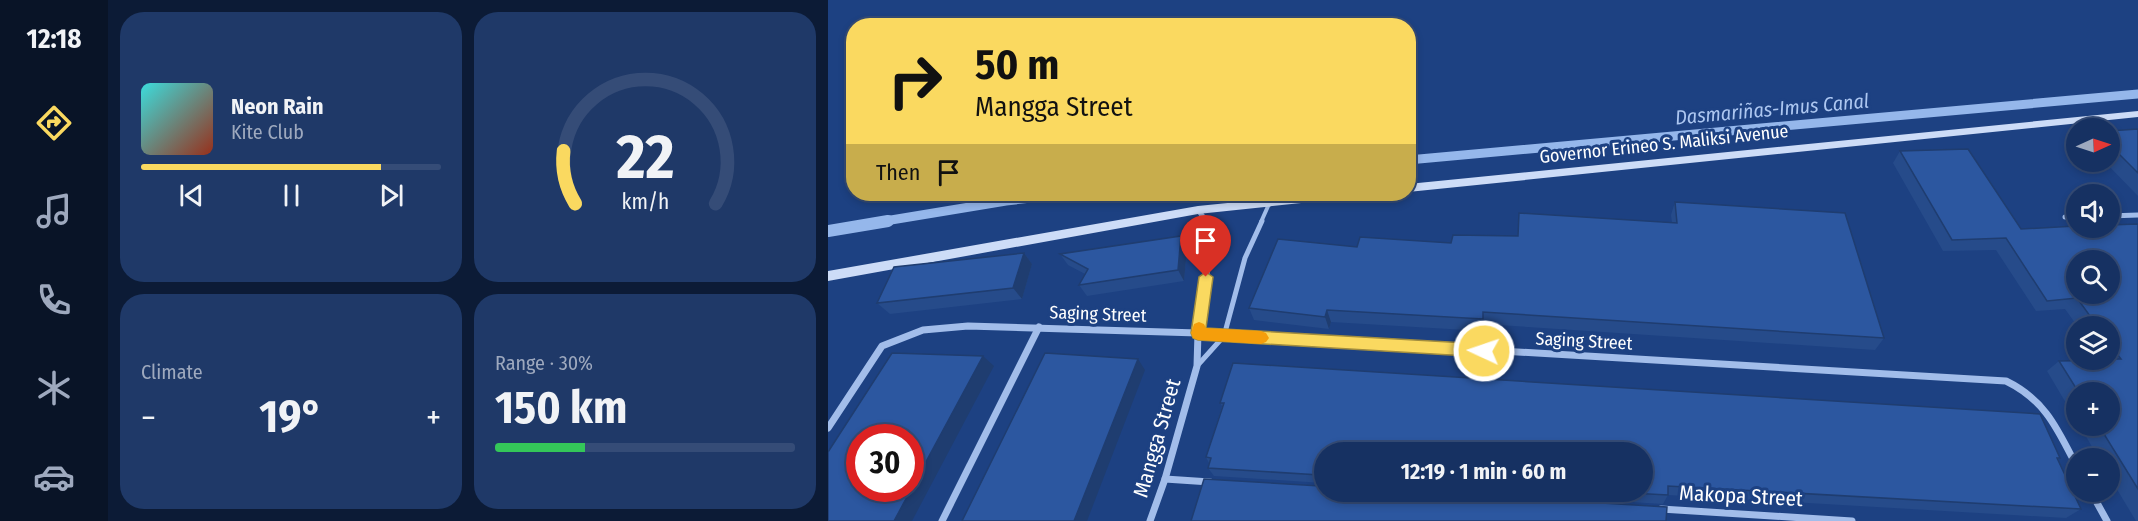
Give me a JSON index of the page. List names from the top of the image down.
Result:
{
  "streets": {
    "main road": ["Governor Erineo S. Maliksi Avenue"],
    "street": ["Saging Street", "Mangga Street", "Makopa Street"]
  },
  "crossings": [
    ["Saging Street", "Mangga Street"]
  ],
  "water": ["Dasmariñas-Imus Canal"],
  "north": "right",
  "page": {
    "tabs": "12:18",
    "turn": ["50 m", "Mangga Street"],
    "song": ["Neon Rain", "Kite Club"],
    "map_buttons": ["+", "−"],
    "then": "Then",
    "tile": [
      "Climate",
      ["Range · 30%", "150 km"]
    ],
    "heat": ["−", "19°", "+"],
    "limit": "30",
    "trip": "12:19 · 1 min · 60 m",
    "gauge": ["22", "km/h"]
  }
}
